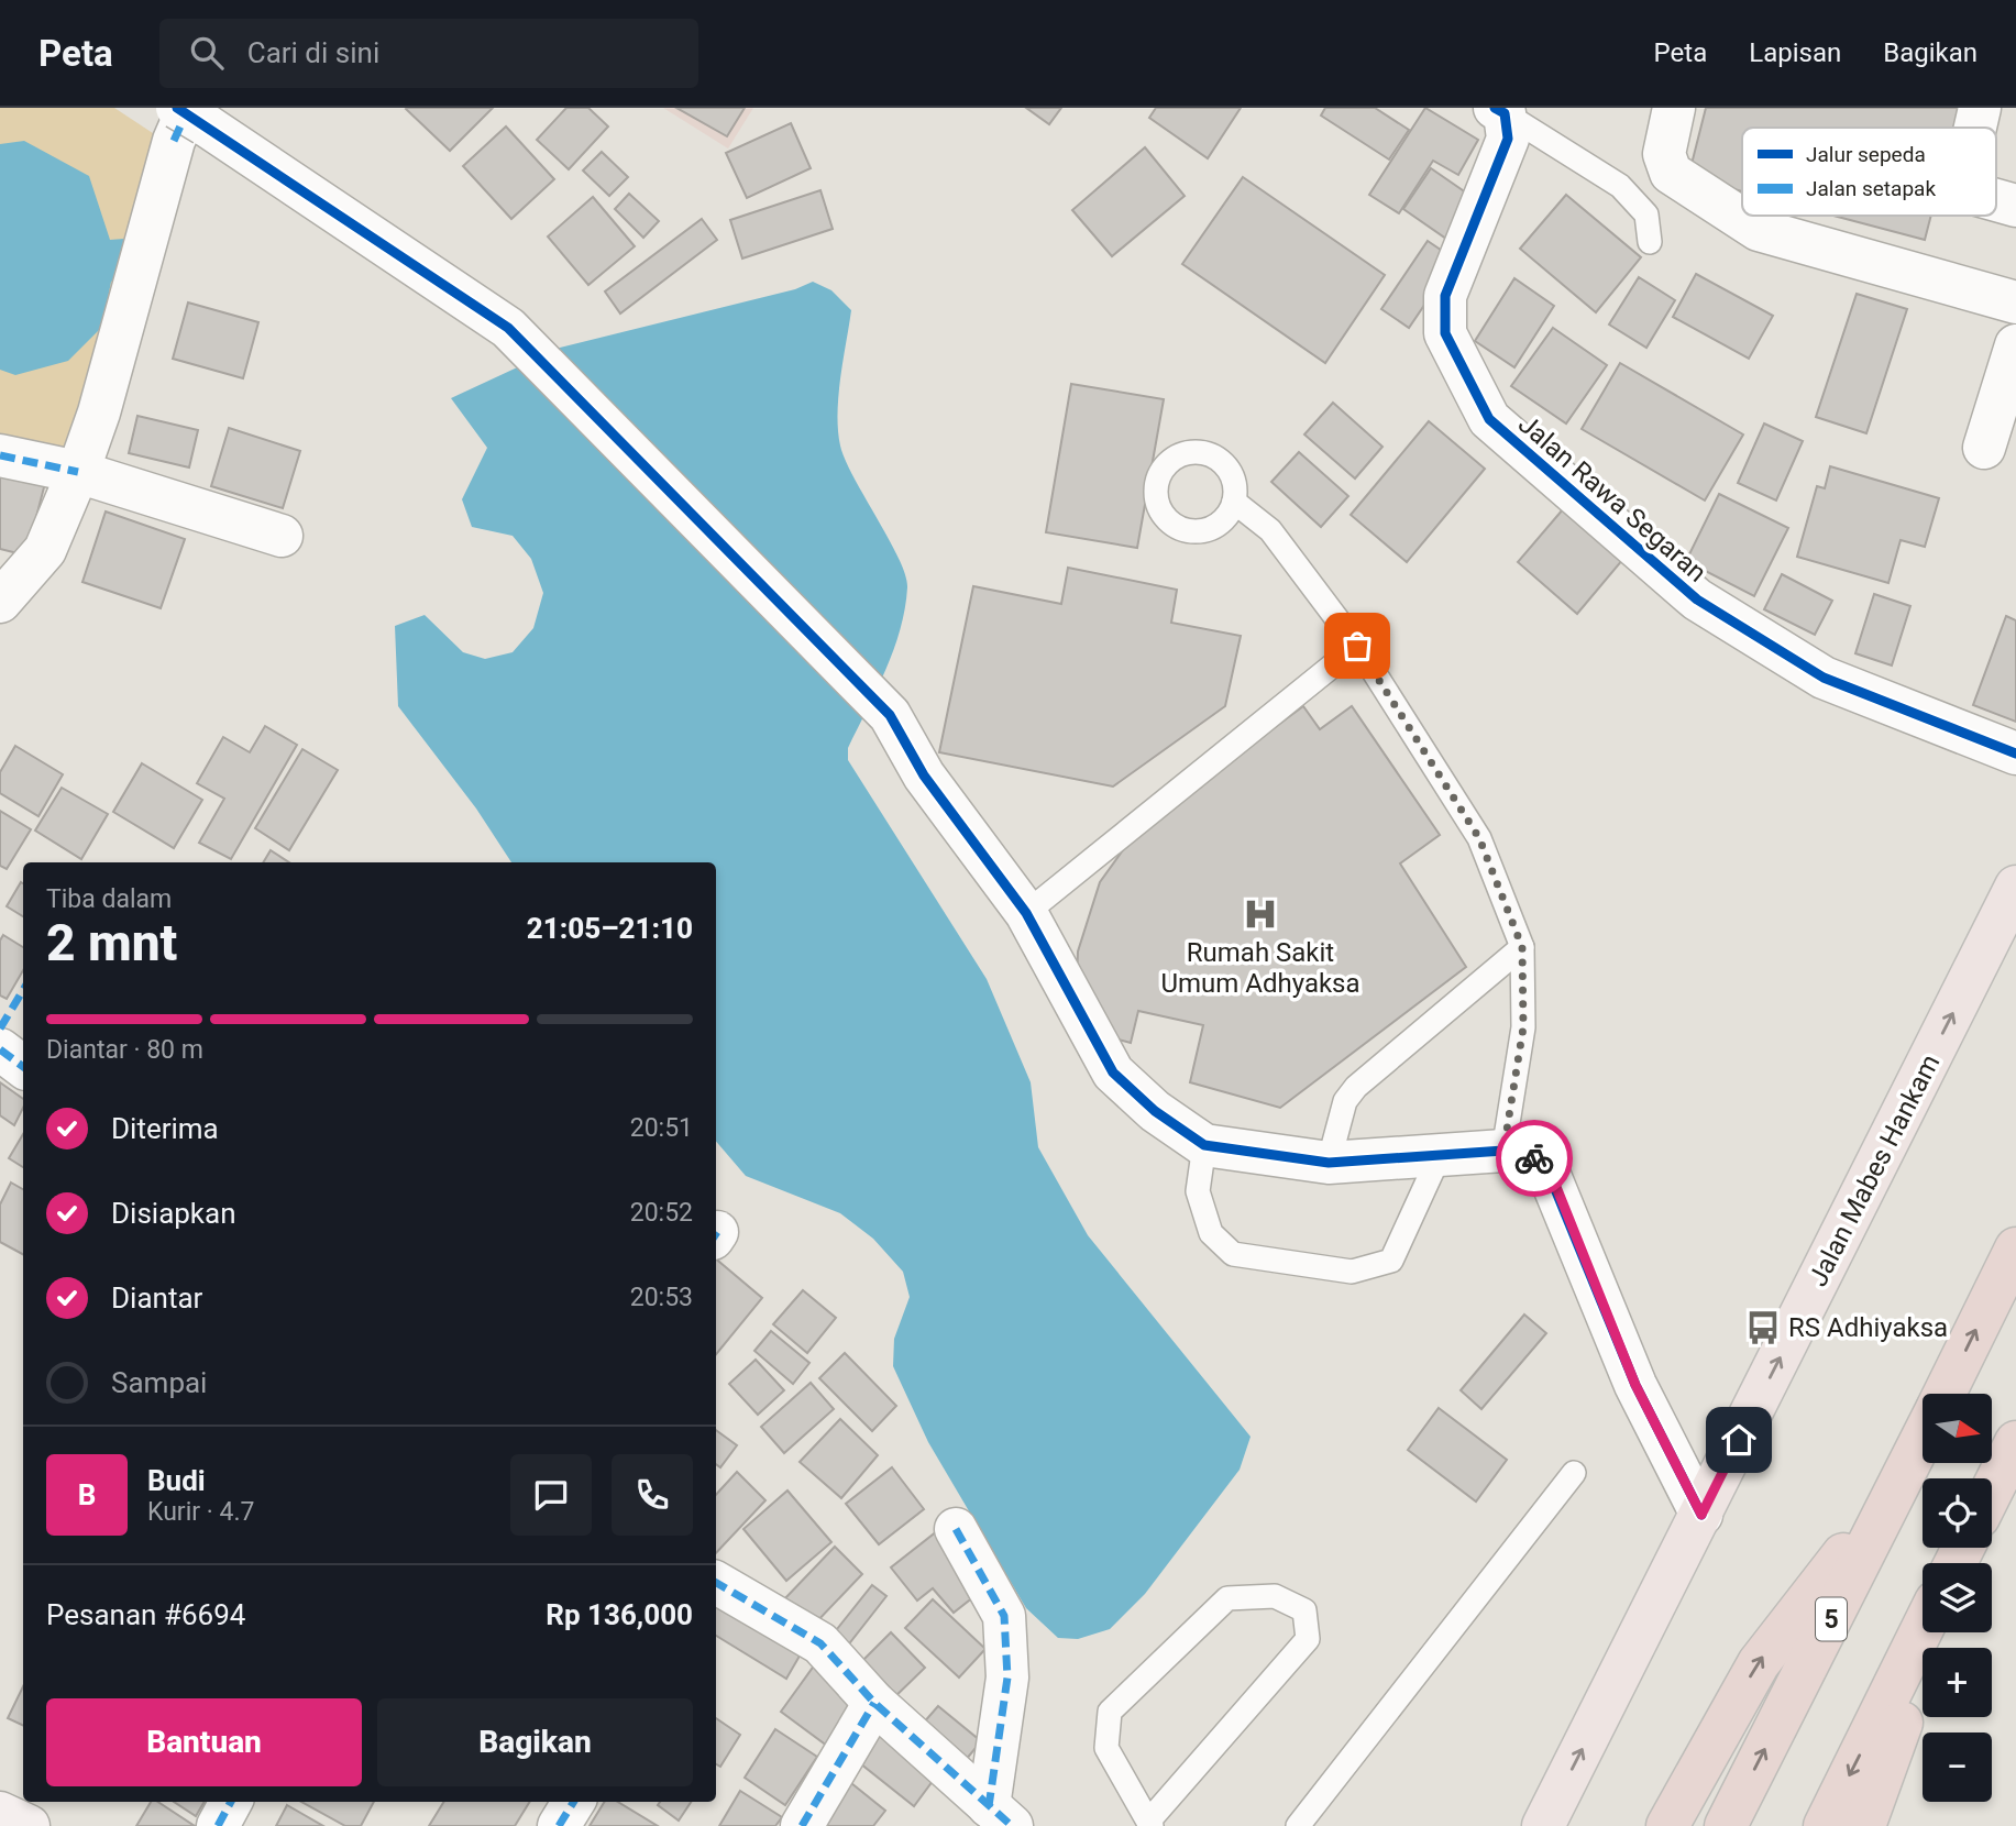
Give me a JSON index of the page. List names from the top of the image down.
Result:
{
  "streets": {
    "highway": ["5"],
    "main road": ["Jalan Mabes Hankam"],
    "street": ["Jalan Rawa Segaran"]
  },
  "one_way": ["Jalan Mabes Hankam"],
  "places": {
    "hospital": ["Rumah Sakit Umum Adhyaksa"],
    "bus stop": ["RS Adhiyaksa"]
  },
  "legend": ["Jalur sepeda", "Jalan setapak"],
  "north": "right",
  "page": {
    "header": "Peta",
    "search": "Cari di sini",
    "nav": ["Peta", "Lapisan", "Bagikan"],
    "heading": ["2 mnt", "Tiba dalam", "21:05–21:10"],
    "panel": [
      "Budi",
      "Kurir · 4.7",
      "Pesanan #6694",
      "Rp 136,000"
    ],
    "bar": "Diantar · 80 m",
    "list": [
      ["Diterima", "20:51"],
      ["Disiapkan", "20:52"],
      ["Diantar", "20:53"],
      "Sampai"
    ],
    "map_buttons": ["+", "−"],
    "round": "B",
    "buttons": ["Bantuan", "Bagikan"]
  }
}
